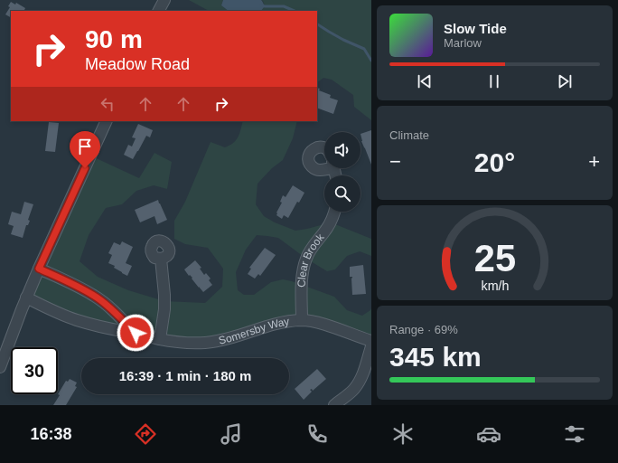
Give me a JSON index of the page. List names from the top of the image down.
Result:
{
  "streets": {
    "street": ["Clear Brook", "Somersby Way"]
  },
  "crossings": [
    ["Clear Brook", "Somersby Way"]
  ],
  "page": {
    "turn": ["90 m", "Meadow Road"],
    "song": ["Slow Tide", "Marlow"],
    "tile": [
      "Climate",
      ["Range · 69%", "345 km"]
    ],
    "heat": ["−", "20°", "+"],
    "limit": "30",
    "trip": "16:39 · 1 min · 180 m",
    "tabs": "16:38",
    "gauge": ["25", "km/h"]
  }
}
